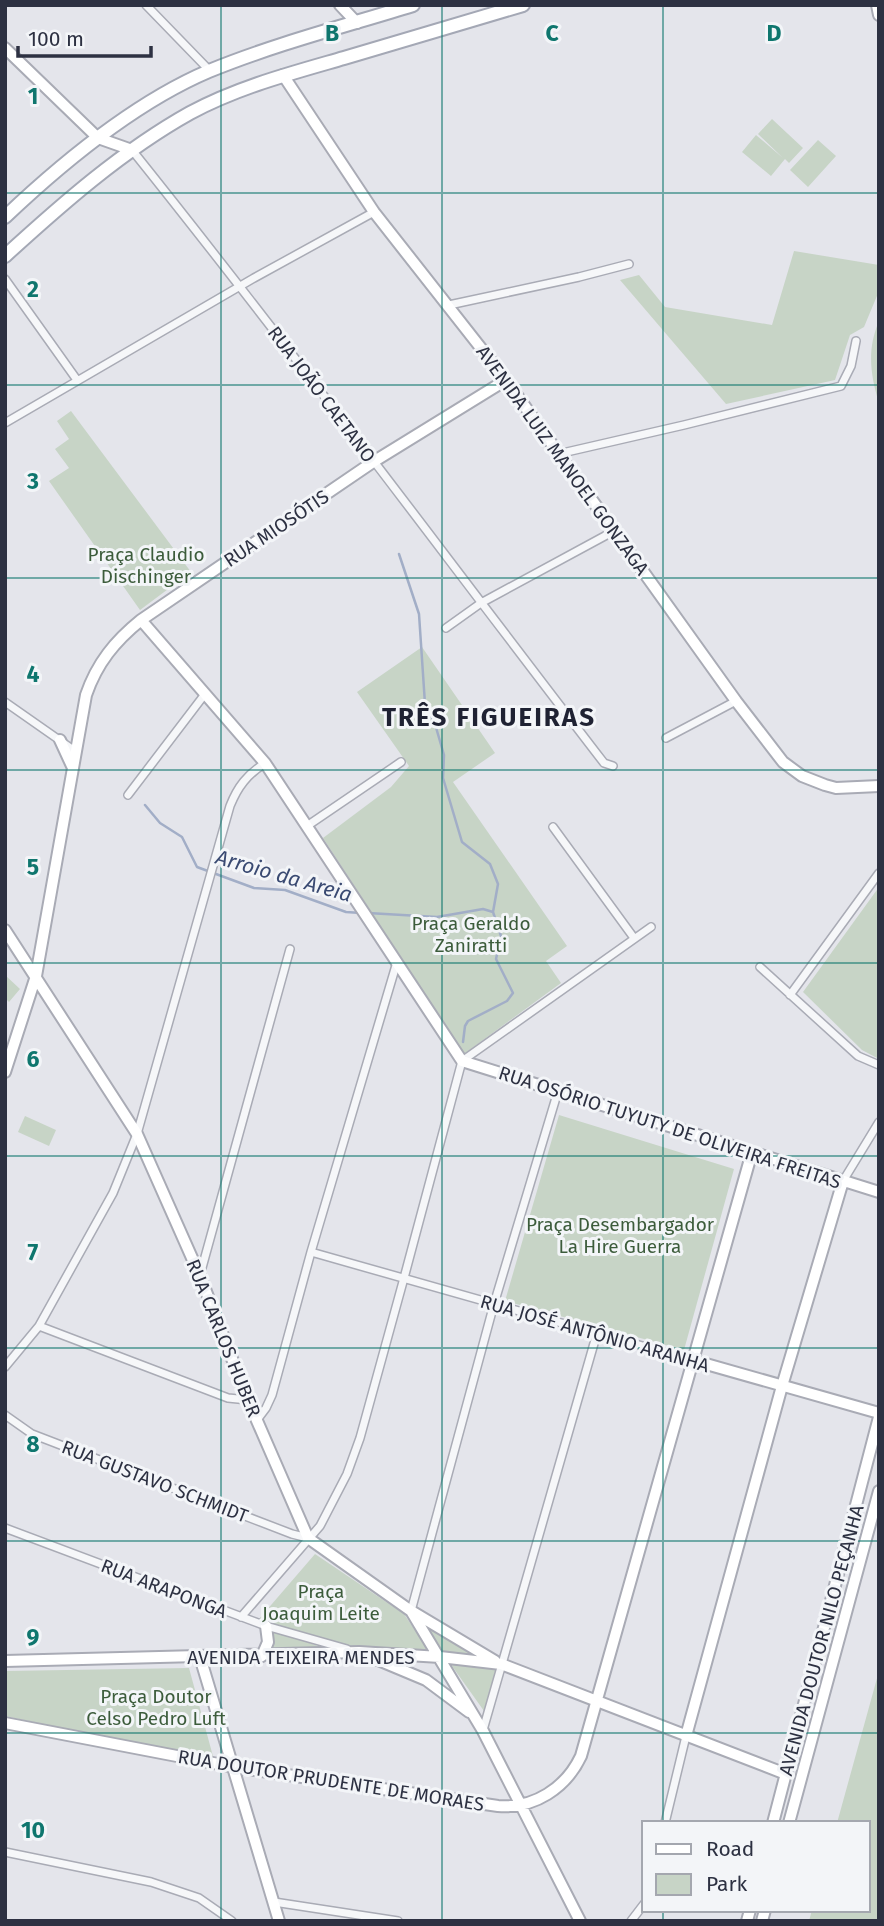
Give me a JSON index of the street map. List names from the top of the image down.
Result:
{
  "streets": {
    "street": [
      "RUA JOÃO CAETANO",
      "AVENIDA LUIZ MANOEL GONZAGA",
      "RUA MIOSÓTIS",
      "RUA OSÓRIO TUYUTY DE OLIVEIRA FREITAS",
      "RUA JOSÉ ANTÔNIO ARANHA",
      "RUA CARLOS HUBER",
      "RUA GUSTAVO SCHMIDT",
      "RUA ARAPONGA",
      "AVENIDA DOUTOR NILO PEÇANHA",
      "AVENIDA TEIXEIRA MENDES",
      "RUA DOUTOR PRUDENTE DE MORAES"
    ]
  },
  "crossings": [
    ["RUA JOÃO CAETANO", "RUA MIOSÓTIS"],
    ["AVENIDA LUIZ MANOEL GONZAGA", "RUA MIOSÓTIS"],
    ["RUA MIOSÓTIS", "RUA CARLOS HUBER"],
    ["RUA OSÓRIO TUYUTY DE OLIVEIRA FREITAS", "RUA DOUTOR PRUDENTE DE MORAES"],
    ["RUA JOSÉ ANTÔNIO ARANHA", "AVENIDA DOUTOR NILO PEÇANHA"],
    ["RUA JOSÉ ANTÔNIO ARANHA", "RUA DOUTOR PRUDENTE DE MORAES"],
    ["RUA CARLOS HUBER", "RUA GUSTAVO SCHMIDT"],
    ["RUA ARAPONGA", "AVENIDA TEIXEIRA MENDES"],
    ["AVENIDA DOUTOR NILO PEÇANHA", "AVENIDA TEIXEIRA MENDES"],
    ["AVENIDA TEIXEIRA MENDES", "RUA DOUTOR PRUDENTE DE MORAES"]
  ],
  "districts": ["TRÊS FIGUEIRAS"],
  "water": ["Arroio da Areia"],
  "parks": [
    "Praça Claudio Dischinger",
    "Praça Geraldo Zaniratti",
    "Praça Desembargador La Hire Guerra",
    "Praça Joaquim Leite",
    "Praça Doutor Celso Pedro Luft"
  ],
  "legend": ["Road", "Park"],
  "scale_bar": "100 m",
  "grid": {
    "columns": ["B", "C", "D"],
    "rows": [
      "1",
      "2",
      "3",
      "4",
      "5",
      "6",
      "7",
      "8",
      "9",
      "10"
    ]
  }
}
